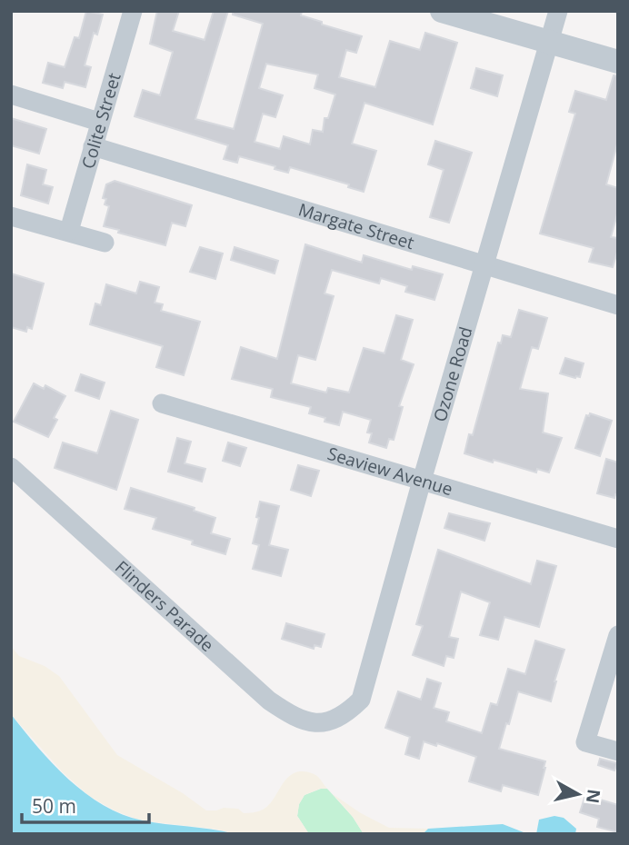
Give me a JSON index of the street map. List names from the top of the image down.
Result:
{
  "streets": {
    "street": [
      "Colite Street",
      "Margate Street",
      "Ozone Road",
      "Seaview Avenue",
      "Flinders Parade"
    ]
  },
  "crossings": [
    ["Colite Street", "Margate Street"],
    ["Margate Street", "Ozone Road"],
    ["Ozone Road", "Seaview Avenue"],
    ["Ozone Road", "Flinders Parade"]
  ],
  "scale_bar": "50 m",
  "north": "right"
}
